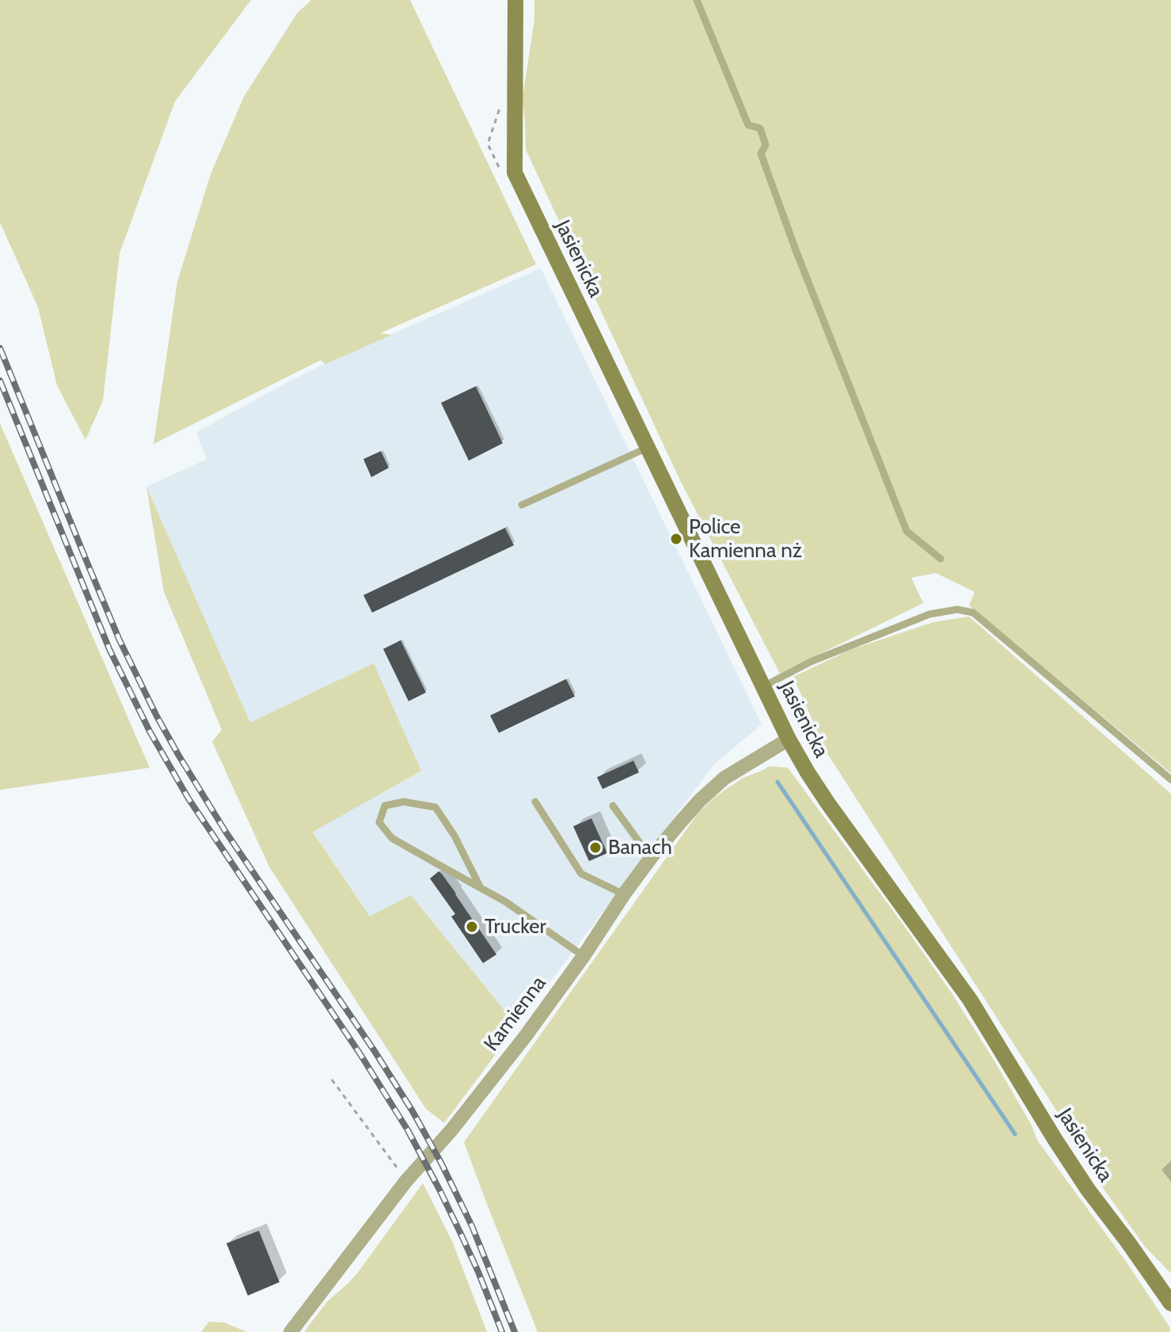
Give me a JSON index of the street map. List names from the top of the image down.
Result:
{
  "streets": {
    "main road": ["Jasienicka"],
    "street": ["Kamienna"]
  },
  "crossings": [
    ["Jasienicka", "Kamienna"]
  ],
  "places": ["Police Kamienna nż", "Banach", "Trucker"]
}
